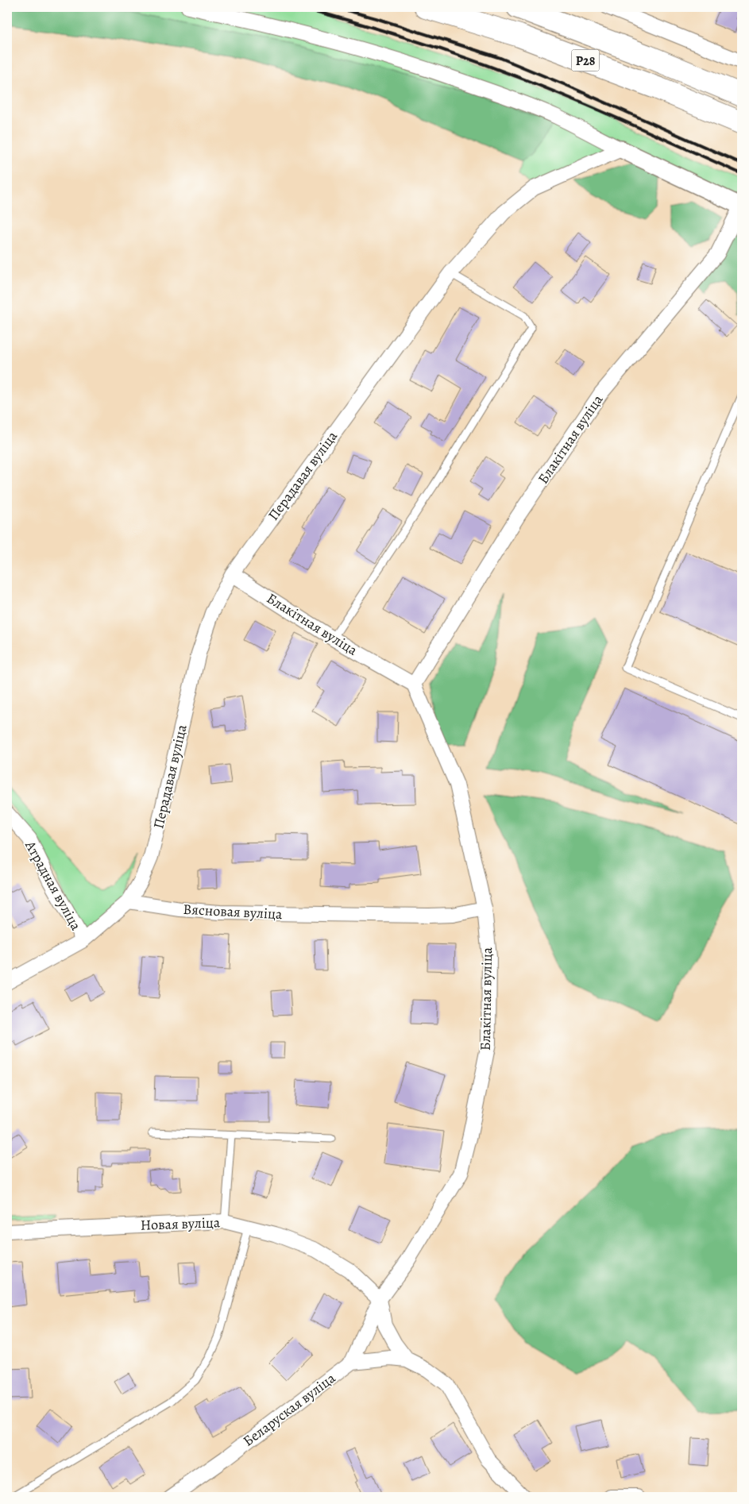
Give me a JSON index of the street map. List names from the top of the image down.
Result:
{
  "streets": {
    "highway": ["Р28"],
    "street": [
      "Блакітная вуліца",
      "Перадавая вуліца",
      "Атрадная вуліца",
      "Вясновая вуліца",
      "Новая вуліца",
      "Беларуская вуліца"
    ]
  },
  "crossings": [
    ["Блакітная вуліца", "Перадавая вуліца"],
    ["Блакітная вуліца", "Вясновая вуліца"],
    ["Блакітная вуліца", "Новая вуліца"],
    ["Блакітная вуліца", "Беларуская вуліца"],
    ["Перадавая вуліца", "Вясновая вуліца"],
    ["Новая вуліца", "Беларуская вуліца"]
  ]
}
